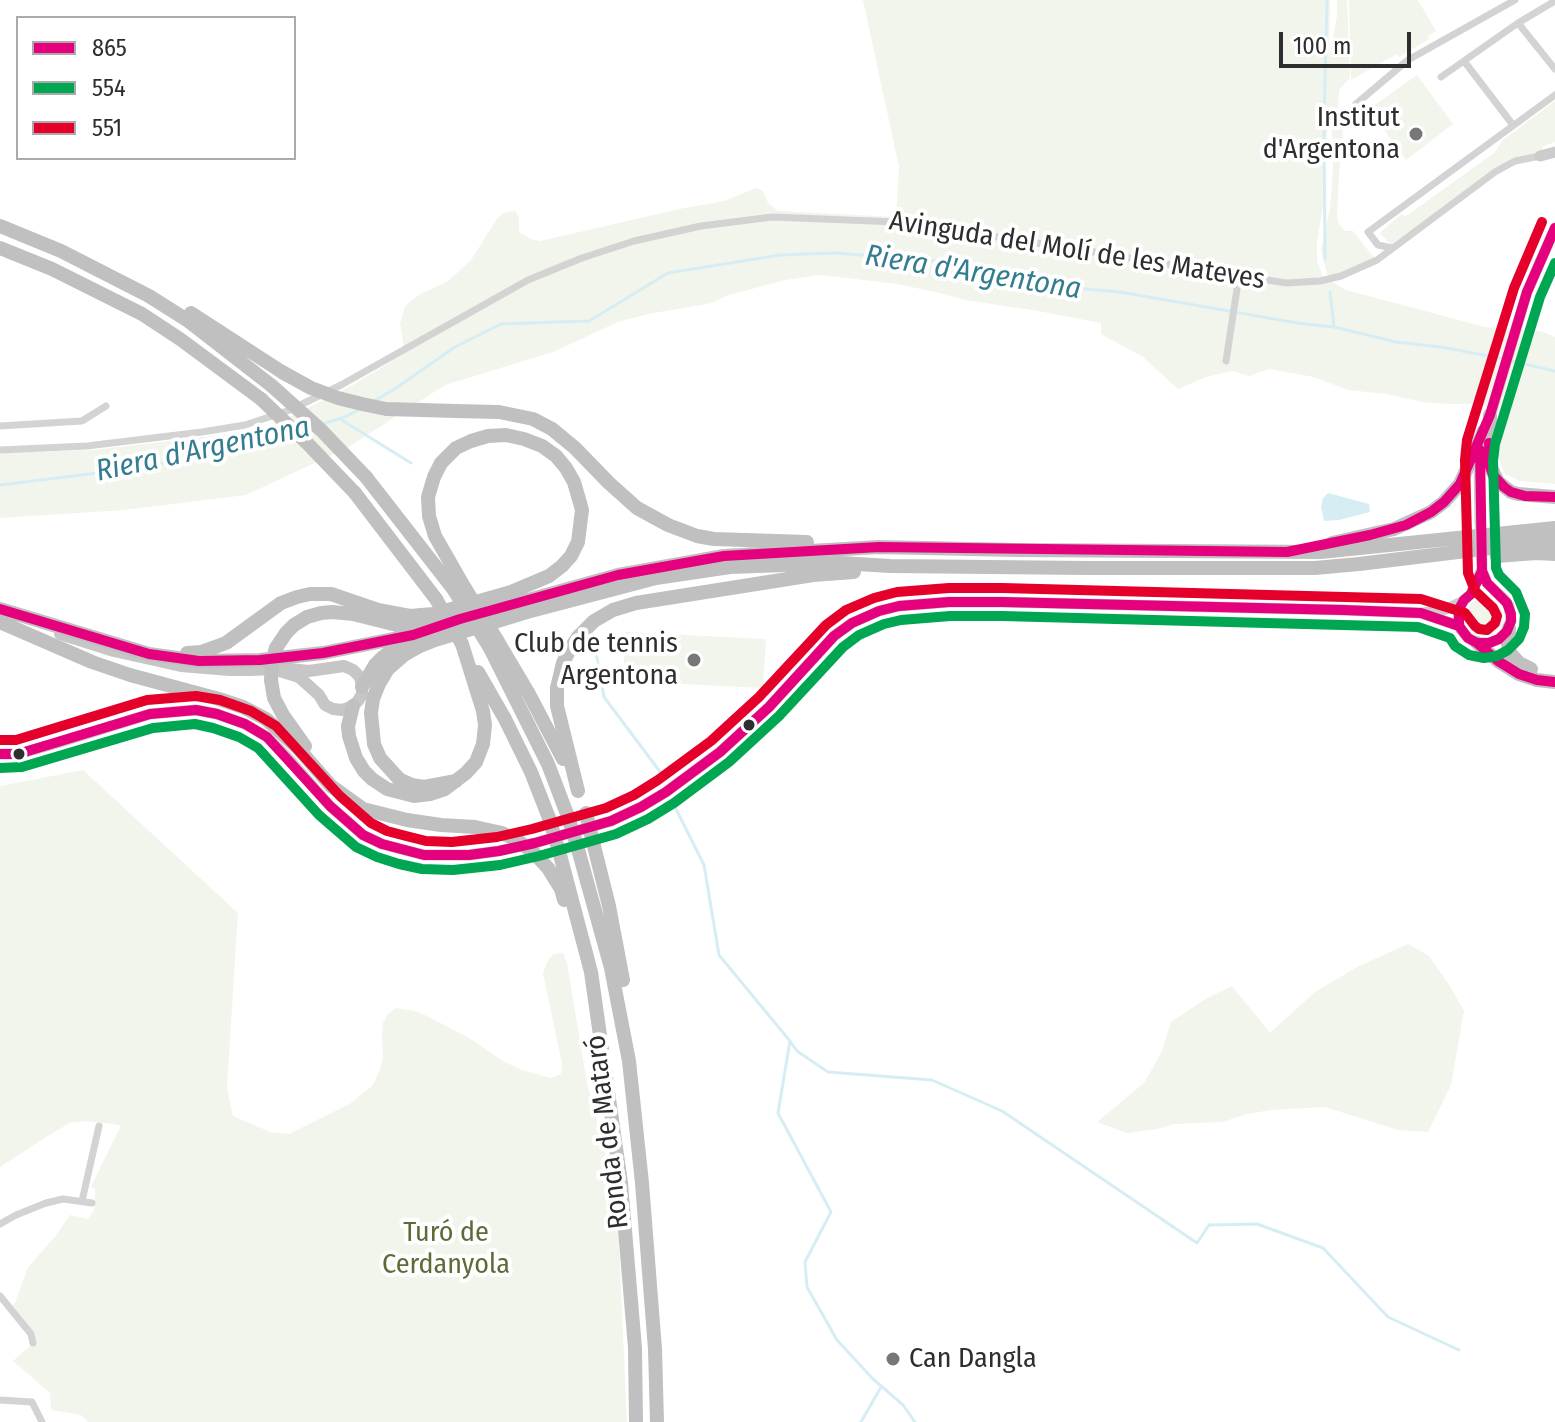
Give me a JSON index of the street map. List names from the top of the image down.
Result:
{
  "streets": {
    "highway": ["Ronda de Mataró"],
    "street": ["Avinguda del Molí de les Mateves"]
  },
  "water": ["Riera d'Argentona"],
  "parks": ["Turó de Cerdanyola"],
  "places": ["Institut d'Argentona", "Club de tennis Argentona", "Can Dangla"],
  "lines": ["transit line 551", "transit line 865", "transit line 554"],
  "legend": ["865", "554", "551"],
  "scale_bar": "100 m"
}
